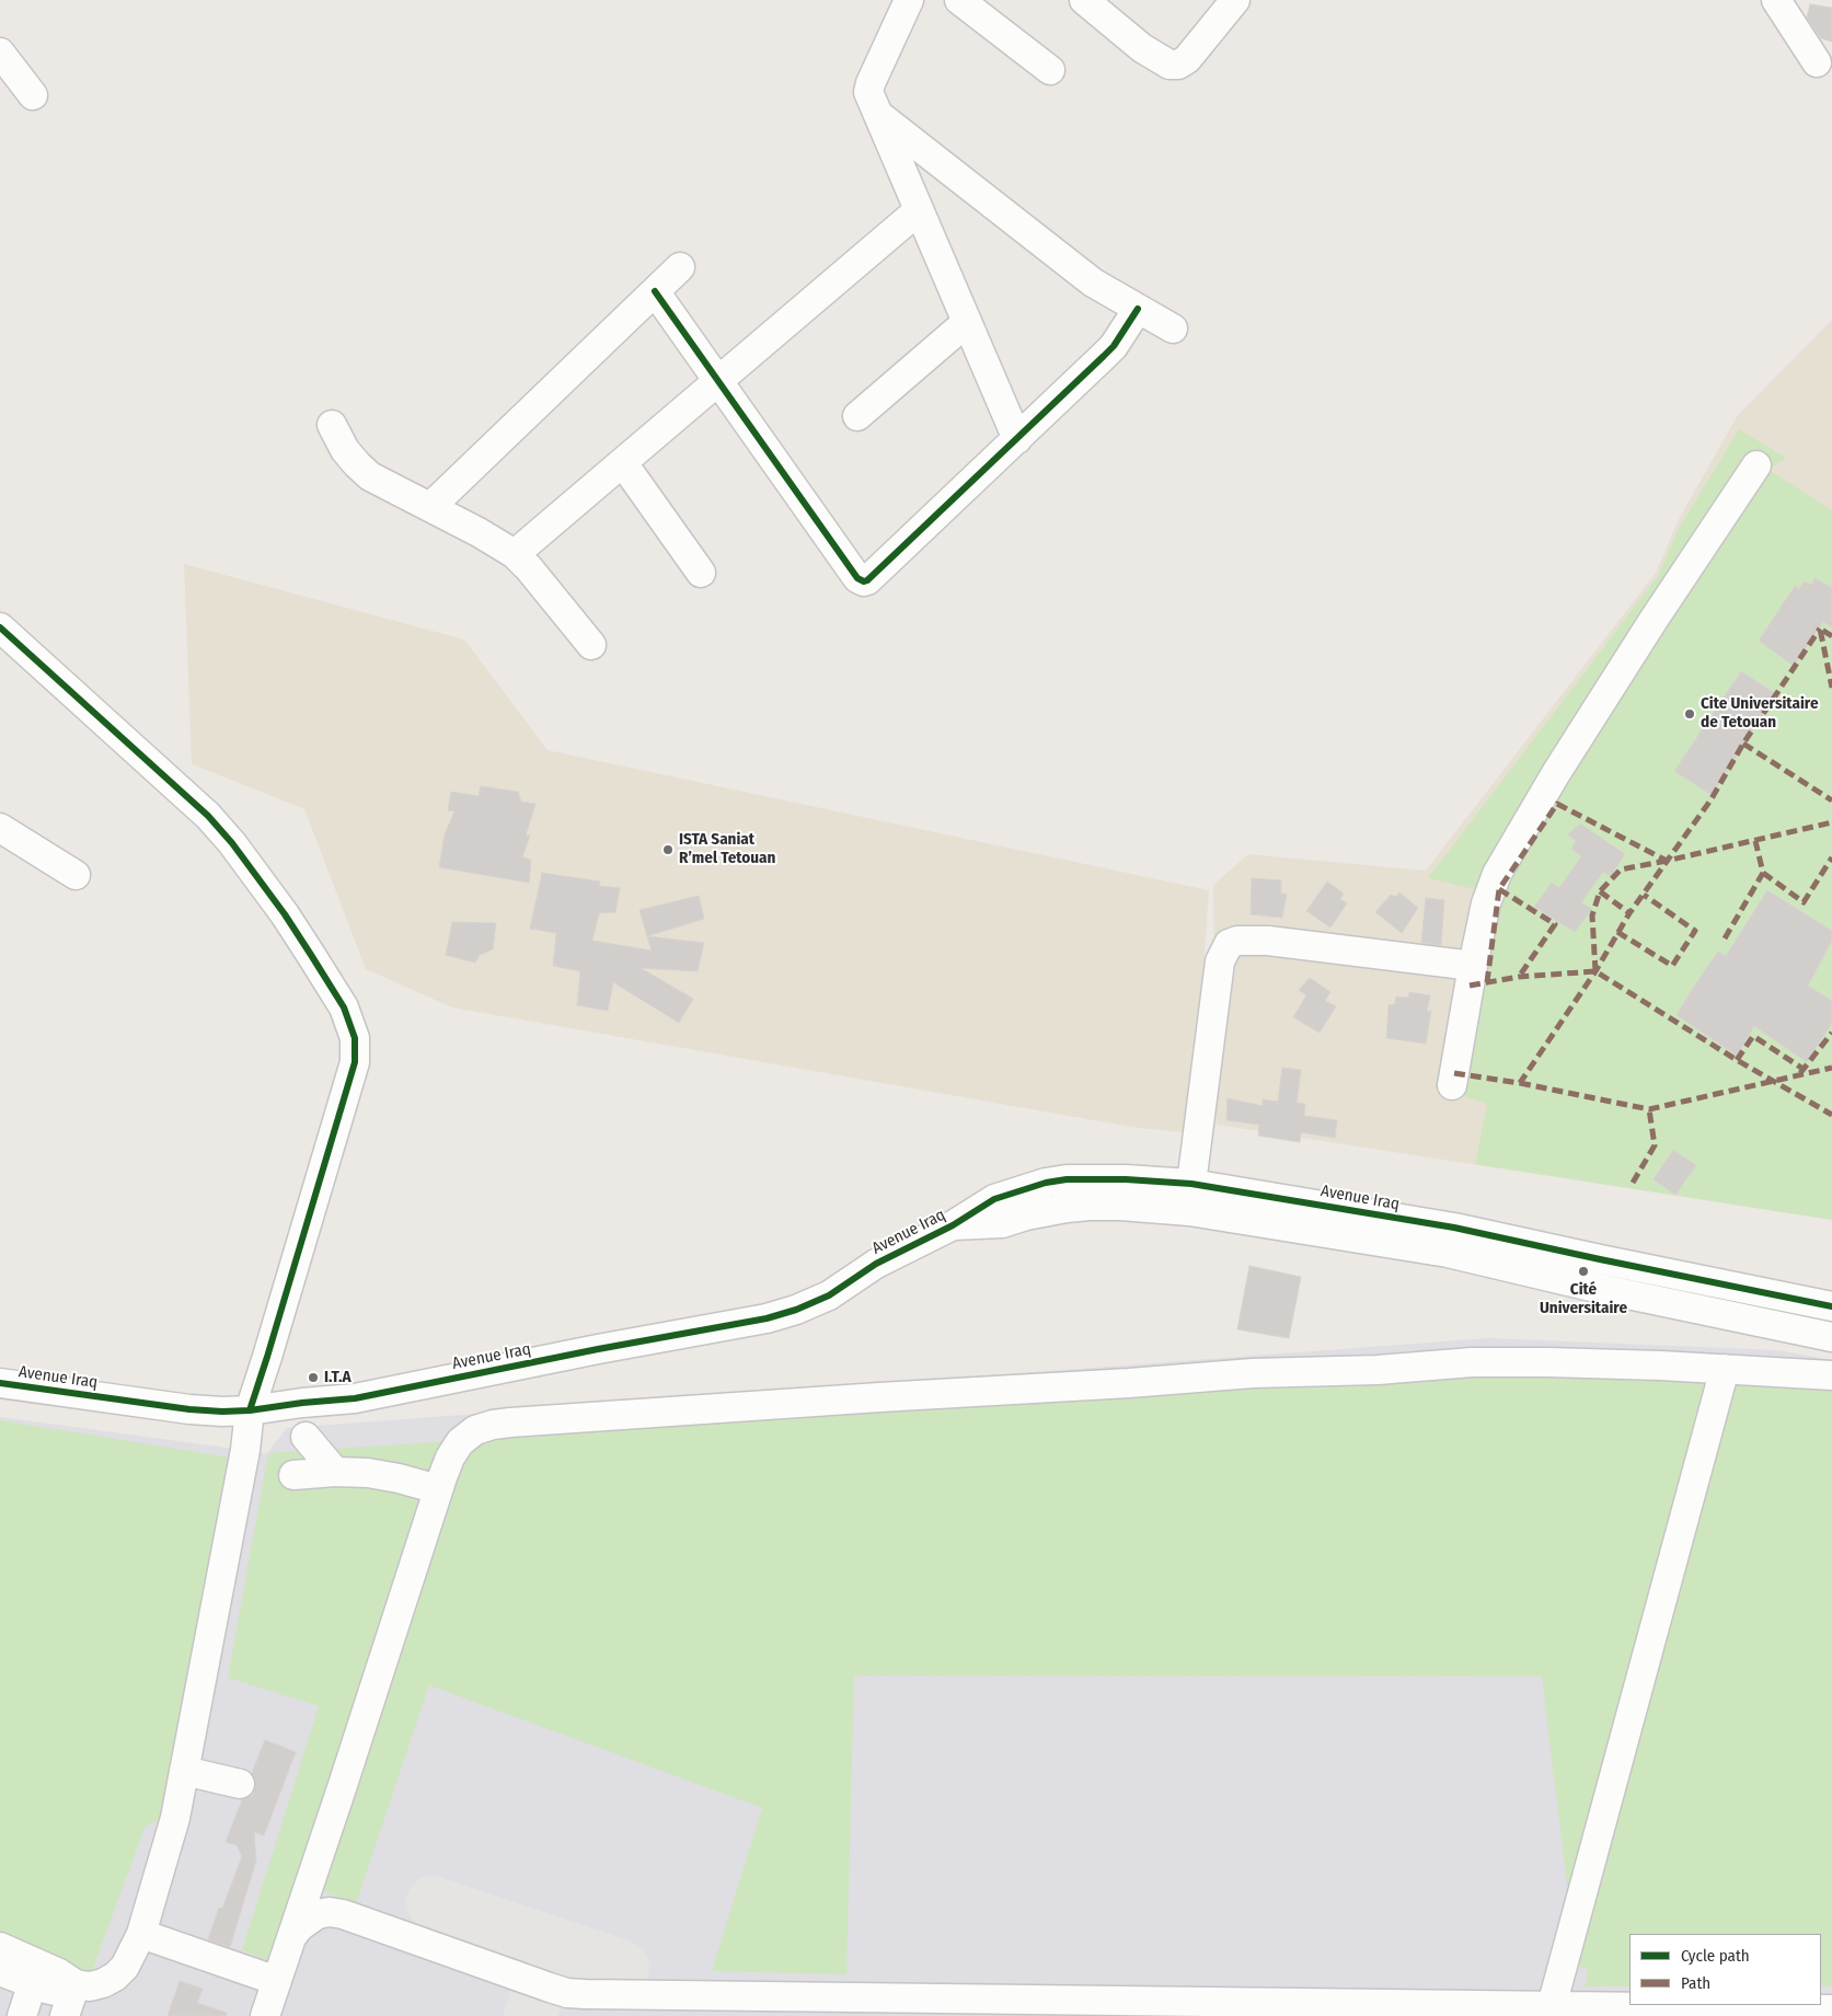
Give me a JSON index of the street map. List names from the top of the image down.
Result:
{
  "streets": {
    "street": ["Avenue Iraq"]
  },
  "places": [
    "Cite Universitaire de Tetouan",
    "ISTA Saniat R’mel Tetouan",
    "Cité Universitaire",
    "I.T.A"
  ],
  "legend": ["Cycle path", "Path"]
}
